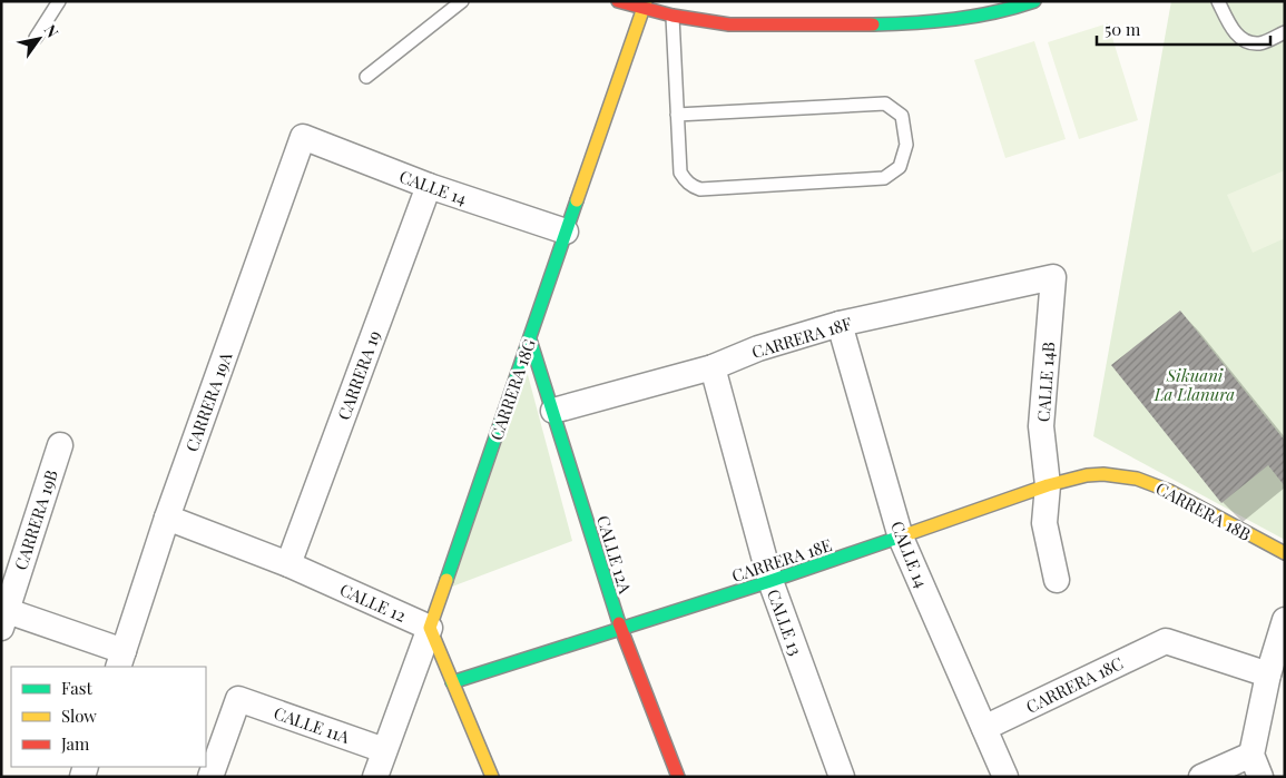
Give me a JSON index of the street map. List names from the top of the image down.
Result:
{
  "streets": {
    "street": [
      "CALLE 14",
      "CARRERA 18F",
      "CARRERA 19",
      "CALLE 14B",
      "CARRERA 18G",
      "CARRERA 19A",
      "CARRERA 18B",
      "CARRERA 19B",
      "CALLE 12A",
      "CARRERA 18E",
      "CALLE 12",
      "CALLE 13",
      "CARRERA 18C",
      "CALLE 11A"
    ]
  },
  "crossings": [
    ["CALLE 14", "CARRERA 18F"],
    ["CALLE 14", "CARRERA 19"],
    ["CALLE 14", "CARRERA 18G"],
    ["CALLE 14", "CARRERA 19A"],
    ["CALLE 14", "CARRERA 18E"],
    ["CALLE 14", "CARRERA 18C"],
    ["CARRERA 18F", "CALLE 14B"],
    ["CARRERA 18F", "CALLE 12A"],
    ["CARRERA 18F", "CALLE 13"],
    ["CARRERA 19", "CALLE 12"],
    ["CALLE 14B", "CARRERA 18E"],
    ["CARRERA 18G", "CALLE 12A"],
    ["CARRERA 18G", "CALLE 12"],
    ["CARRERA 18G", "CALLE 11A"],
    ["CARRERA 19A", "CALLE 12"],
    ["CARRERA 18B", "CARRERA 18E"],
    ["CALLE 12A", "CARRERA 18E"],
    ["CARRERA 18E", "CALLE 13"]
  ],
  "parks": ["Sikuani La Llanura"],
  "legend": ["Fast", "Slow", "Jam"],
  "scale_bar": "50 m",
  "north": "top right"
}
